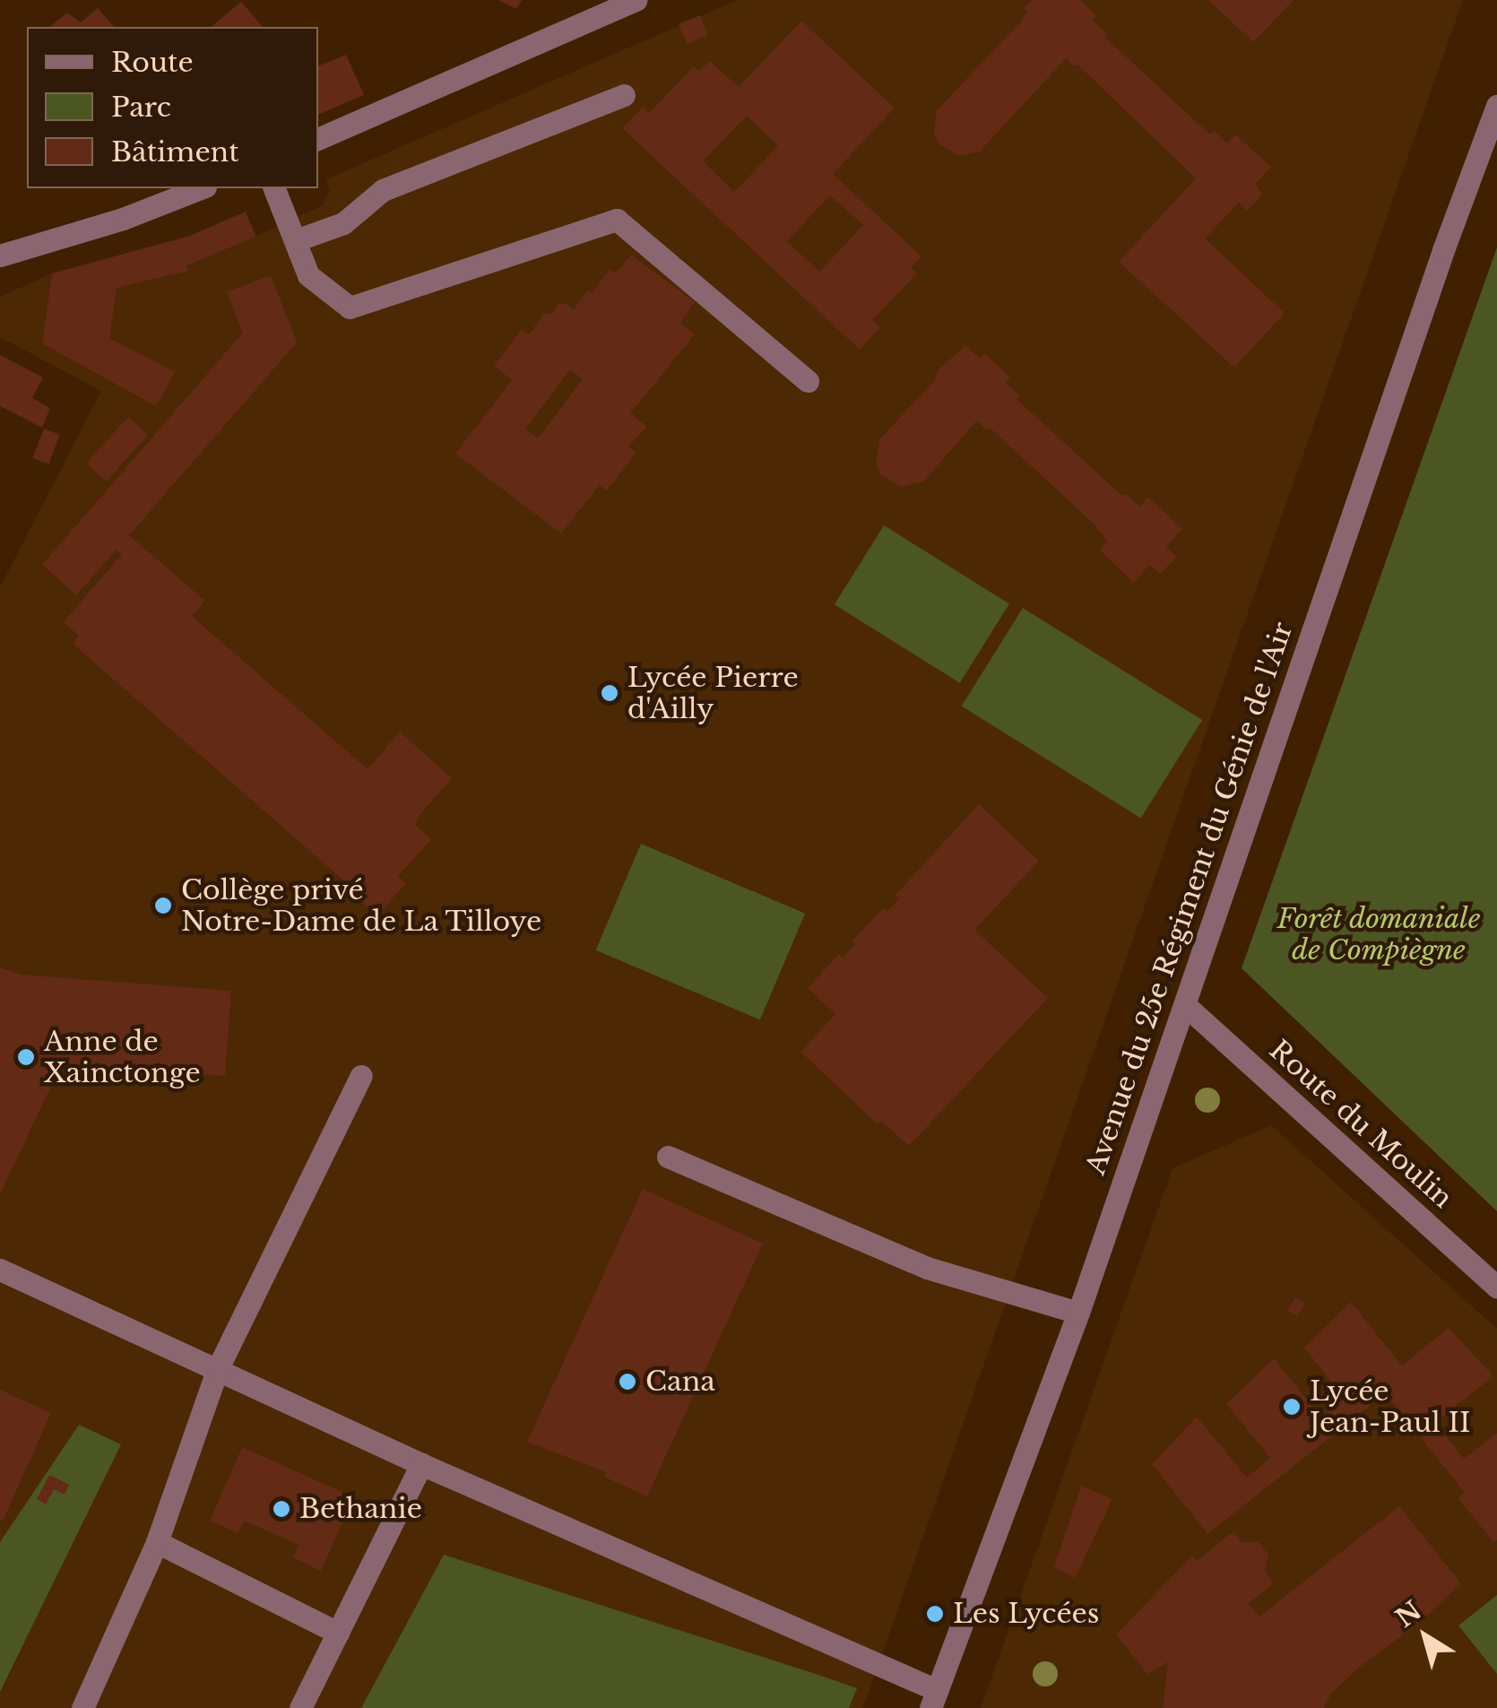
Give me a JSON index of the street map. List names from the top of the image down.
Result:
{
  "streets": {
    "street": ["Avenue du 25e Régiment du Génie de l'Air", "Route du Moulin"]
  },
  "crossings": [
    ["Avenue du 25e Régiment du Génie de l'Air", "Route du Moulin"]
  ],
  "parks": ["Forêt domaniale de Compiègne"],
  "places": [
    "Lycée Pierre d'Ailly",
    "Collège privé Notre-Dame de La Tilloye",
    "Anne de Xainctonge",
    "Cana",
    "Lycée Jean-Paul II",
    "Bethanie",
    "Les Lycées"
  ],
  "legend": ["Route", "Parc", "Bâtiment"],
  "north": "top left"
}
